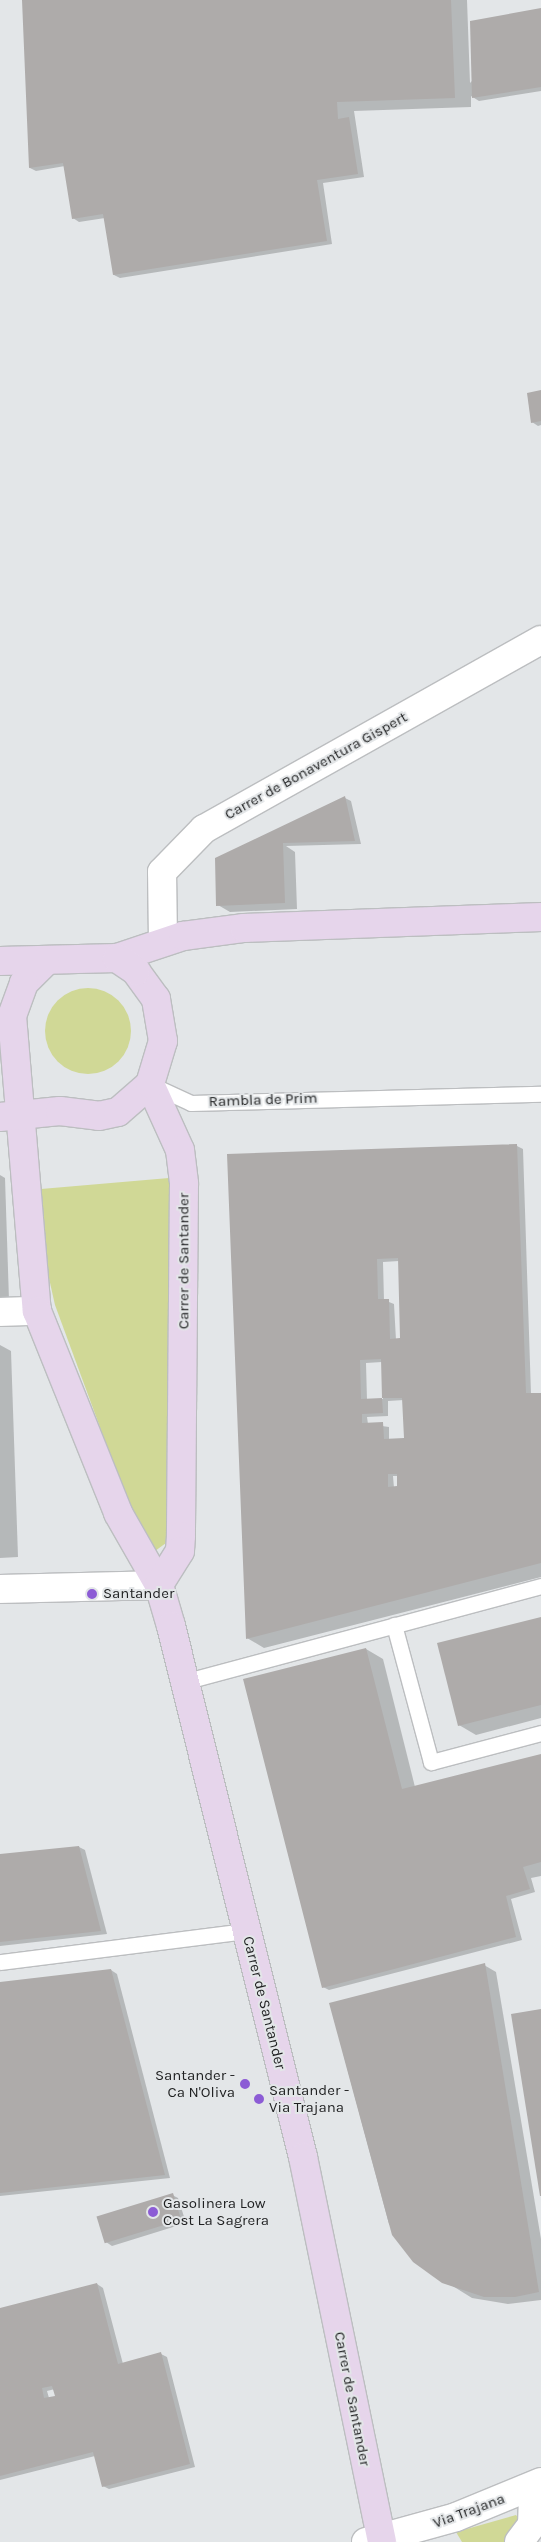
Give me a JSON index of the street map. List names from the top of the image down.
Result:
{
  "streets": {
    "street": ["Carrer de Bonaventura Gispert", "Carrer de Santander", "Via Trajana"],
    "lane": ["Rambla de Prim"]
  },
  "crossings": [
    ["Rambla de Prim", "Carrer de Santander"],
    ["Carrer de Santander", "Via Trajana"]
  ],
  "places": [
    "Santander",
    "Santander - Ca N'Oliva",
    "Santander - Via Trajana",
    "Gasolinera Low Cost La Sagrera"
  ]
}
